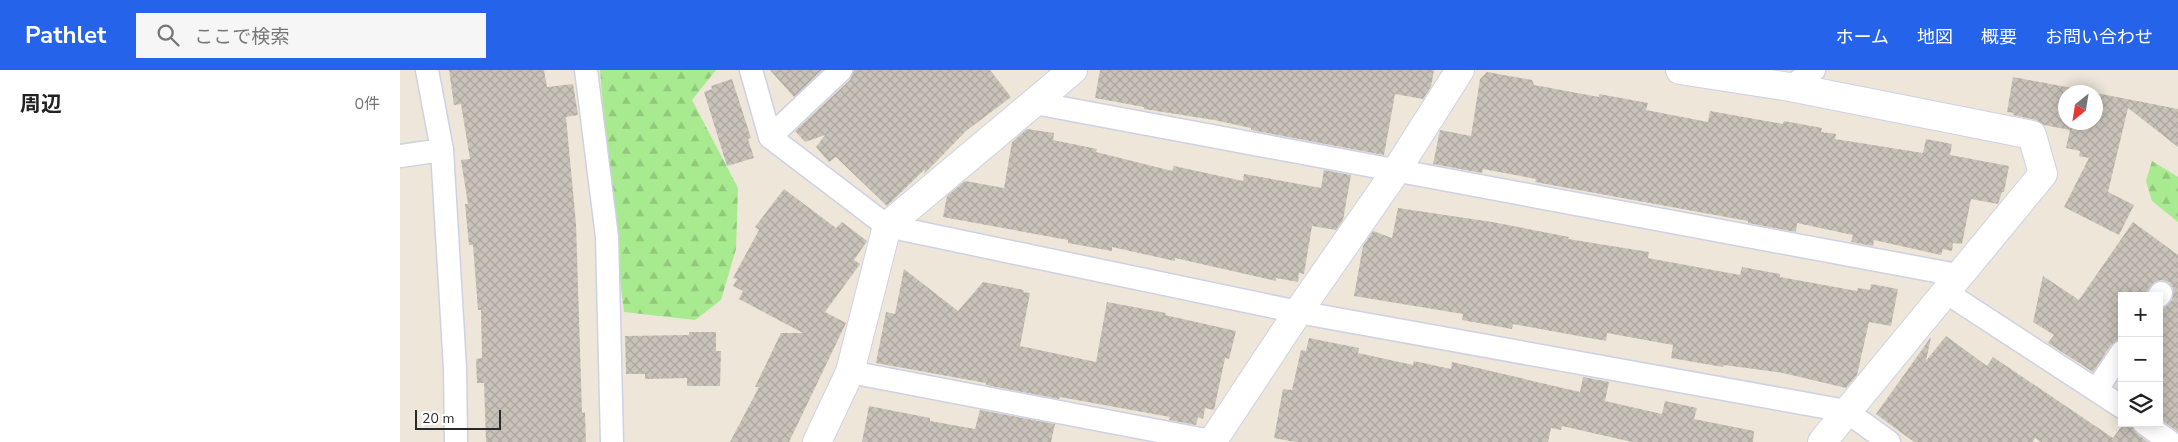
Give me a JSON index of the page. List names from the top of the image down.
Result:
{
  "scale_bar": "20 m",
  "north": "bottom left",
  "page": {
    "header": "Pathlet",
    "search": "ここで検索",
    "nav": [
      "ホーム",
      "地図",
      "概要",
      "お問い合わせ"
    ],
    "heading": ["周辺", "0件"],
    "map_buttons": ["+", "−"],
    "scale": "20 m"
  }
}
